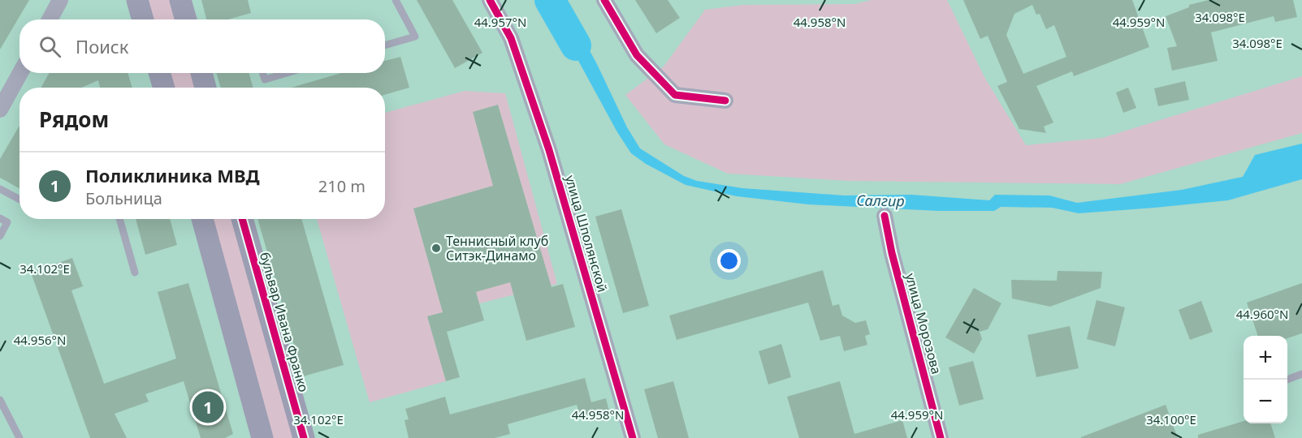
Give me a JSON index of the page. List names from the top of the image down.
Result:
{
  "streets": {
    "street": ["улица Шполянской", "бульвар Ивана Франко", "улица Морозова"]
  },
  "water": ["Салгир"],
  "places": ["Теннисный клуб Ситэк-Динамо"],
  "page": {
    "search": "Поиск",
    "heading": "Рядом",
    "list": [
      {
        "mark": "1",
        "name": "Поликлиника МВД",
        "note": "Больница",
        "value": "210 m"
      }
    ],
    "map_buttons": ["+", "−"],
    "pins": "1"
  },
  "coordinates": [
    "34.098°E",
    "44.957°N",
    "44.958°N",
    "44.959°N",
    "34.102°E",
    "44.960°N",
    "44.956°N",
    "34.100°E"
  ]
}
